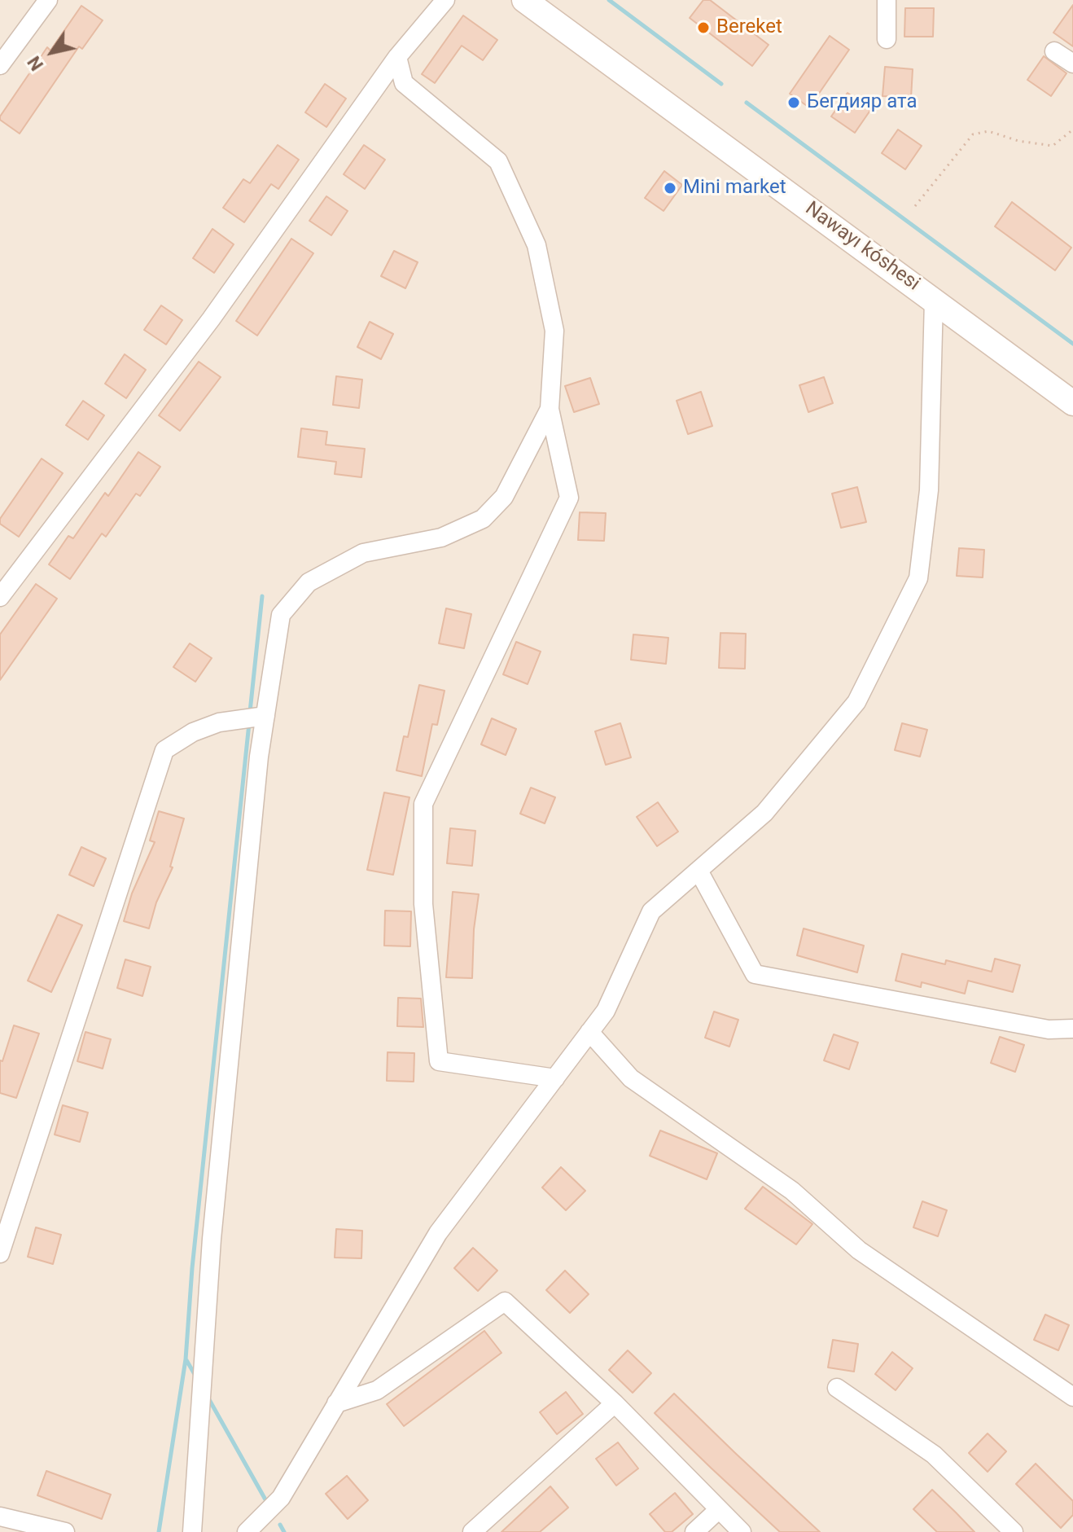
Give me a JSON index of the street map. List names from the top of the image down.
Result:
{
  "streets": {
    "main road": ["Nawayı kóshesi"]
  },
  "places": ["Bereket", "Бегдияр ата", "Mini market"],
  "north": "bottom left"
}
